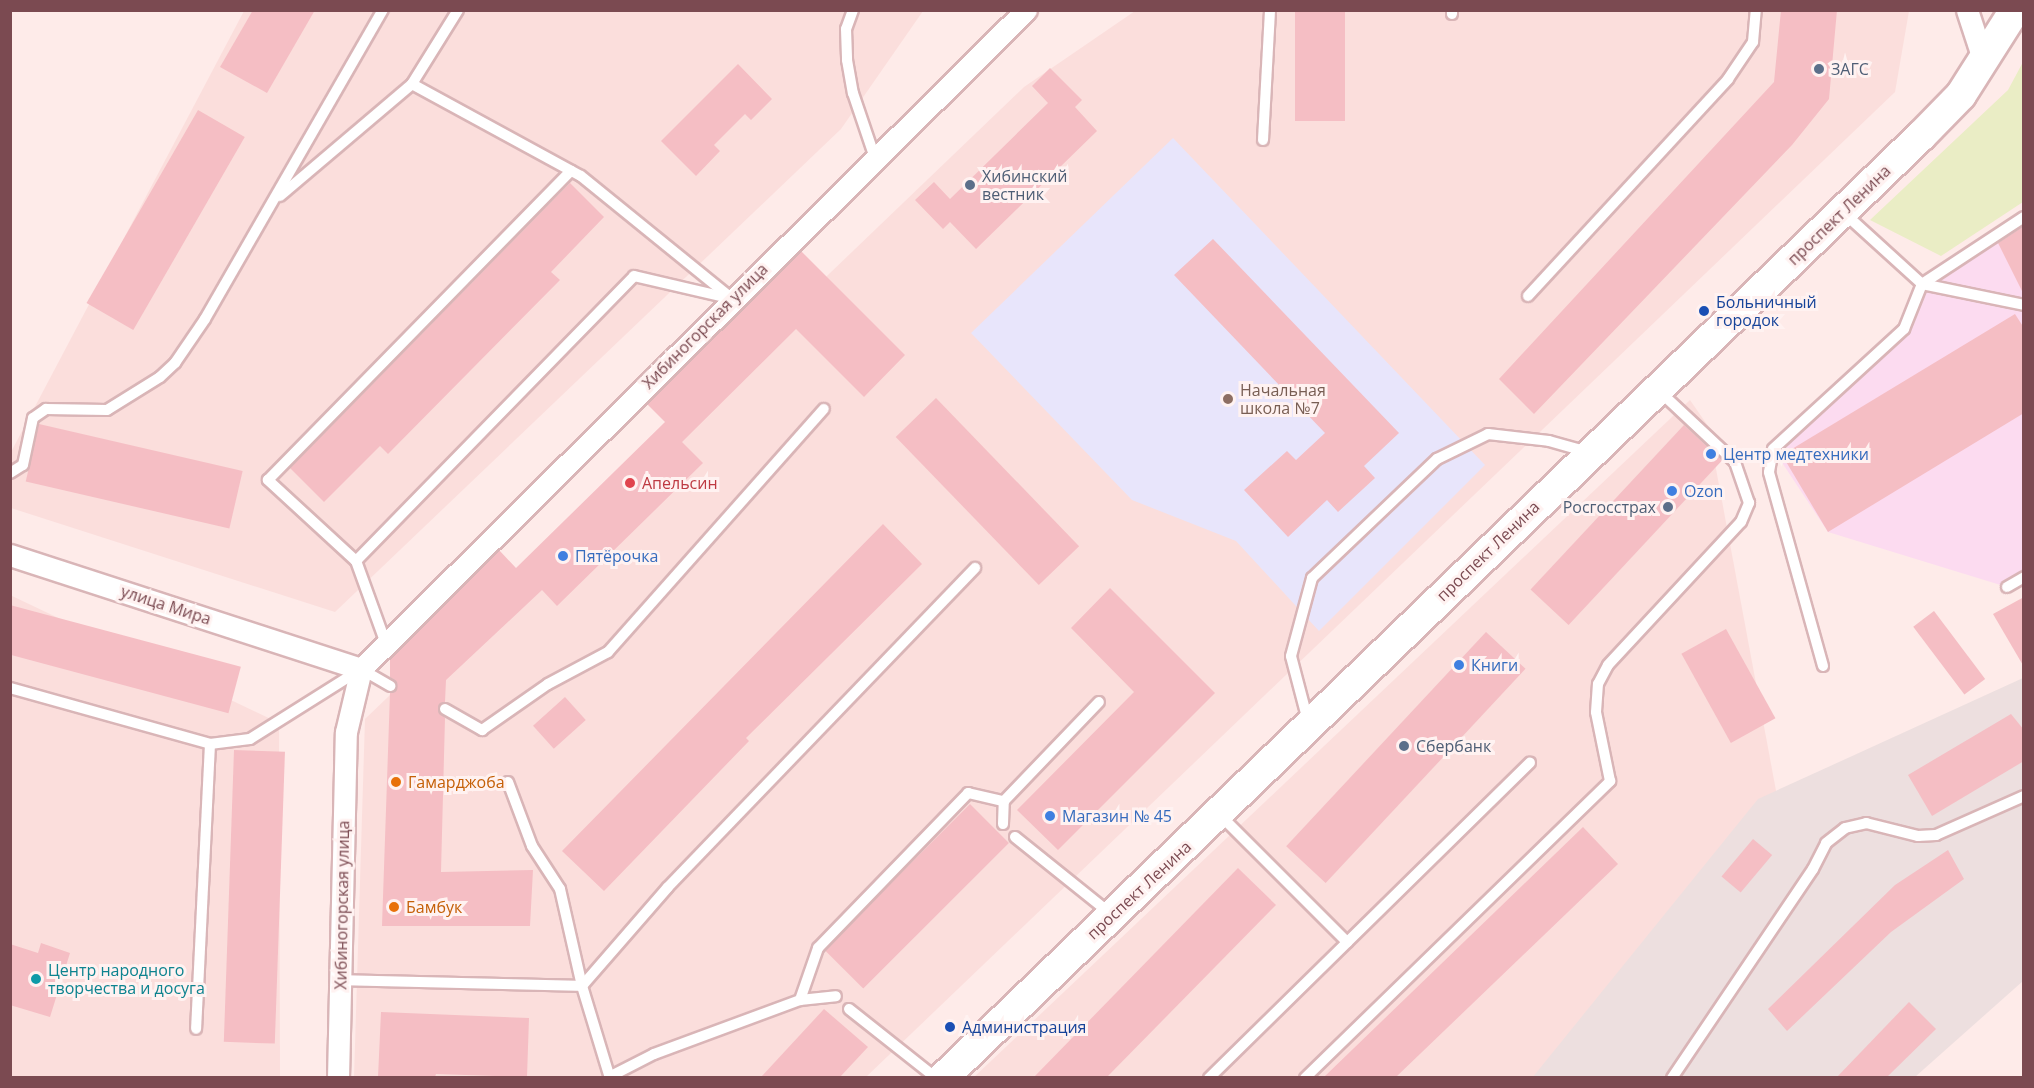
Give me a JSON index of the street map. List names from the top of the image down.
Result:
{
  "streets": {
    "main road": ["проспект Ленина"],
    "street": ["Хибиногорская улица", "улица Мира"]
  },
  "crossings": [
    ["Хибиногорская улица", "улица Мира"]
  ],
  "places": [
    "ЗАГС",
    "Хибинский вестник",
    "Больничный городок",
    "Начальная школа №7",
    "Центр медтехники",
    "Апельсин",
    "Ozon",
    "Росгосстрах",
    "Пятёрочка",
    "Книги",
    "Сбербанк",
    "Гамарджоба",
    "Магазин № 45",
    "Бамбук",
    "Центр народного творчества и досуга",
    "Администрация"
  ]
}
